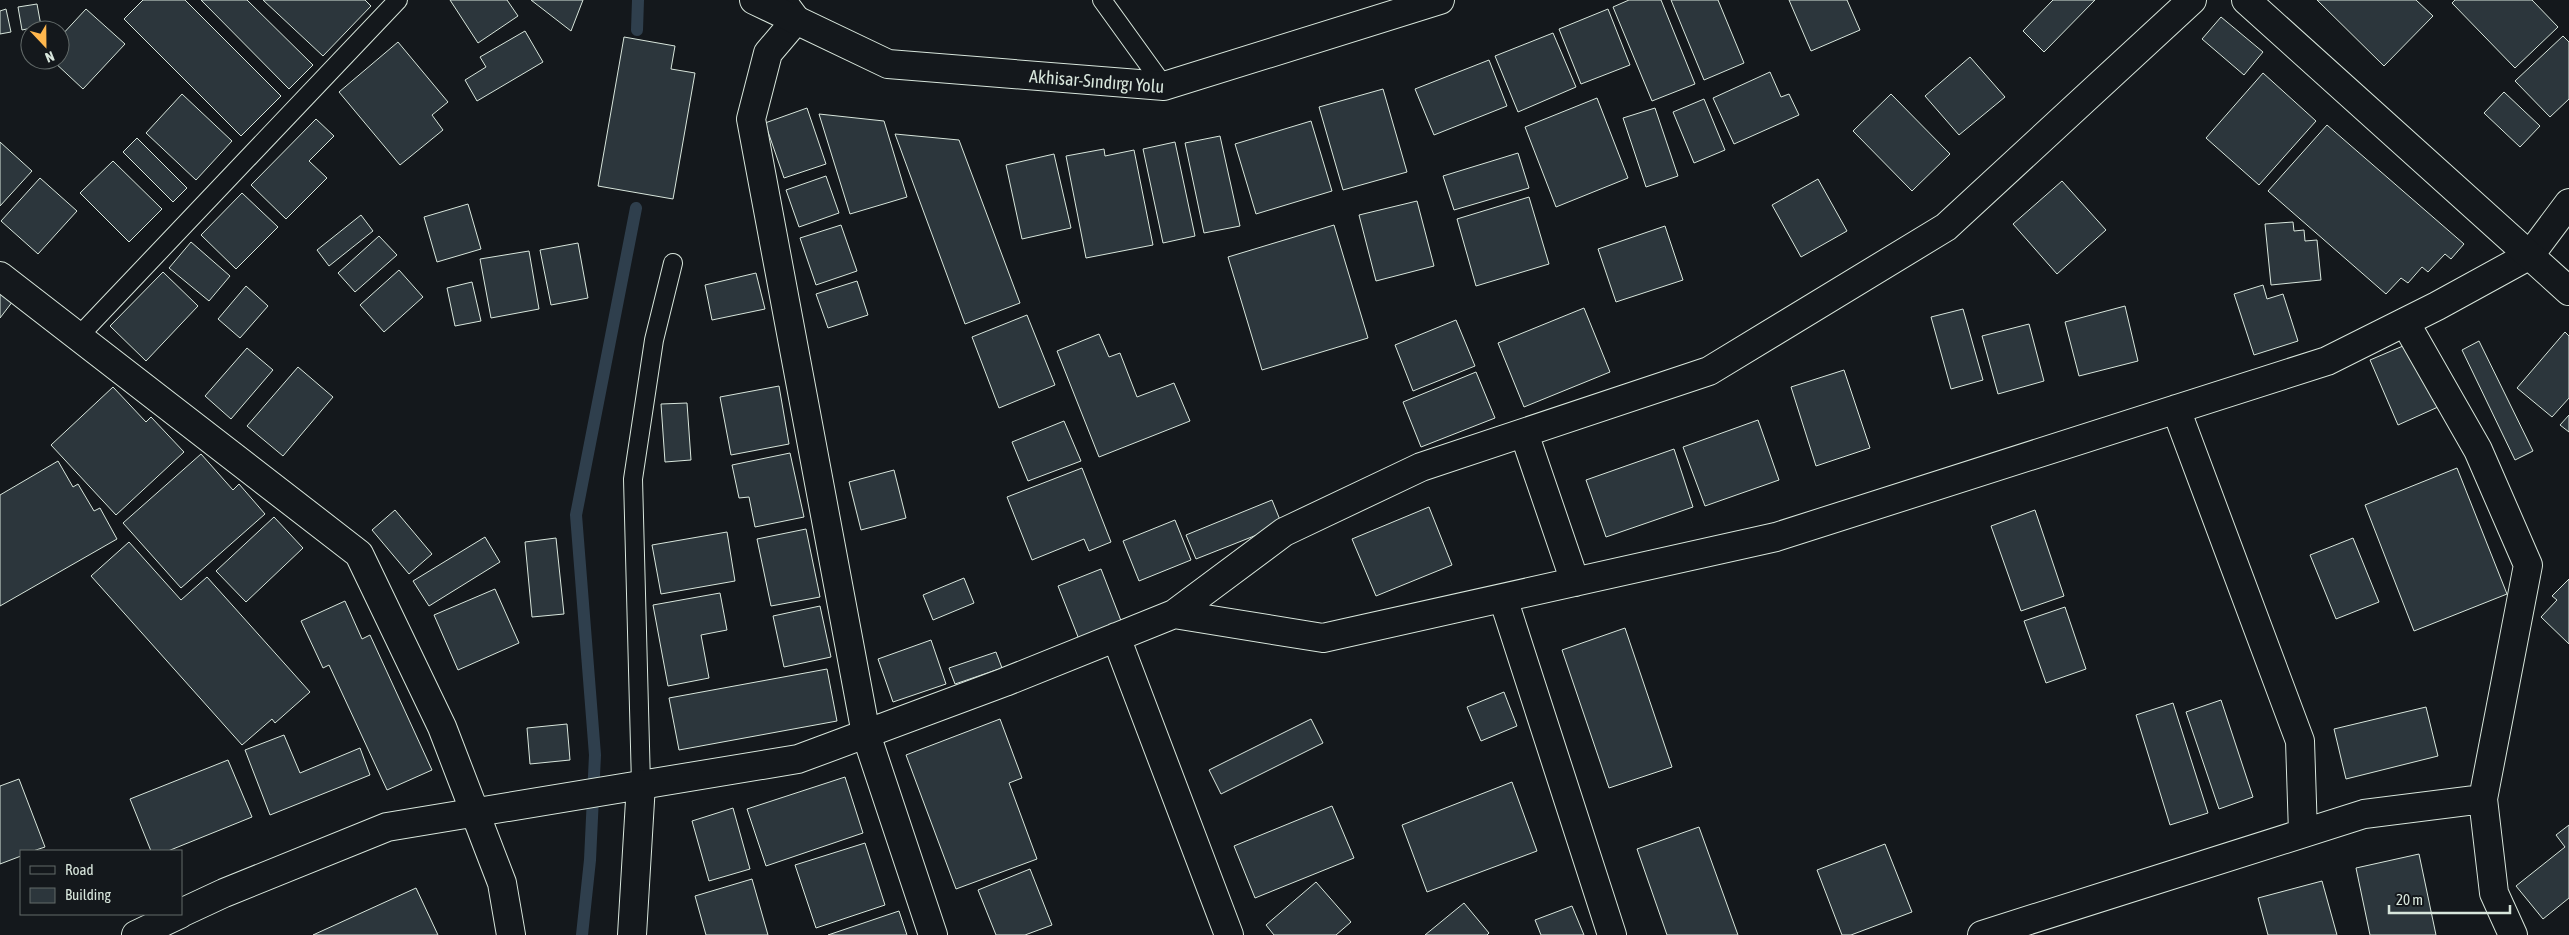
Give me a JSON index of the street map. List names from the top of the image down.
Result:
{
  "streets": {
    "street": ["Akhisar-Sındırgı Yolu"]
  },
  "legend": ["Road", "Building"],
  "scale_bar": "20 m",
  "north": "bottom"
}
